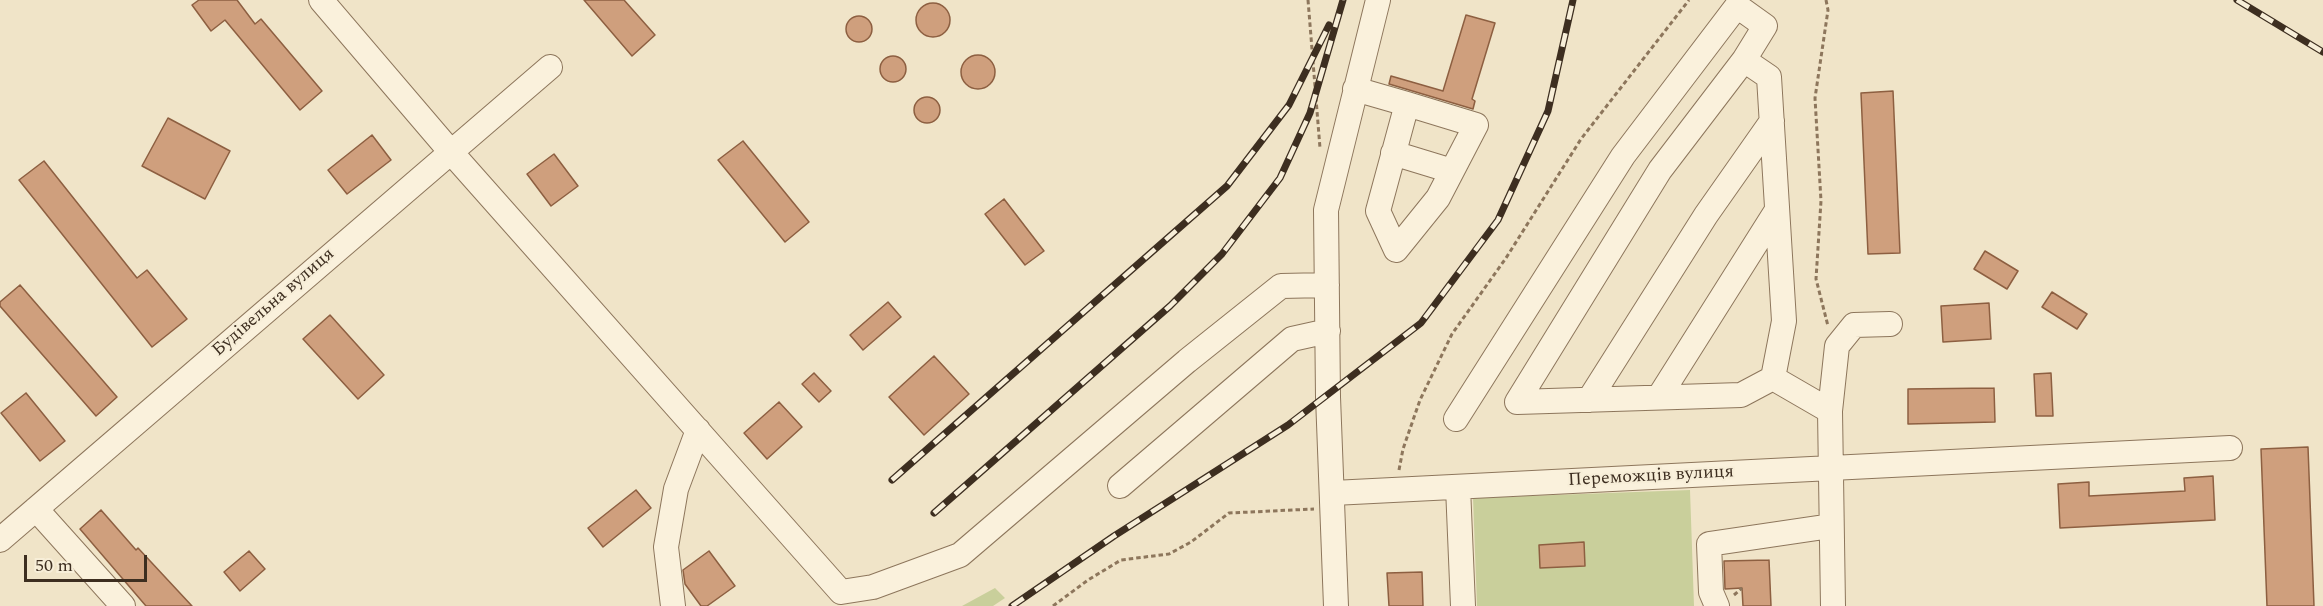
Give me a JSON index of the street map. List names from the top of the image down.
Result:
{
  "streets": {
    "street": ["Будівельна вулиця", "Переможців вулиця"]
  },
  "scale_bar": "50 m"
}
